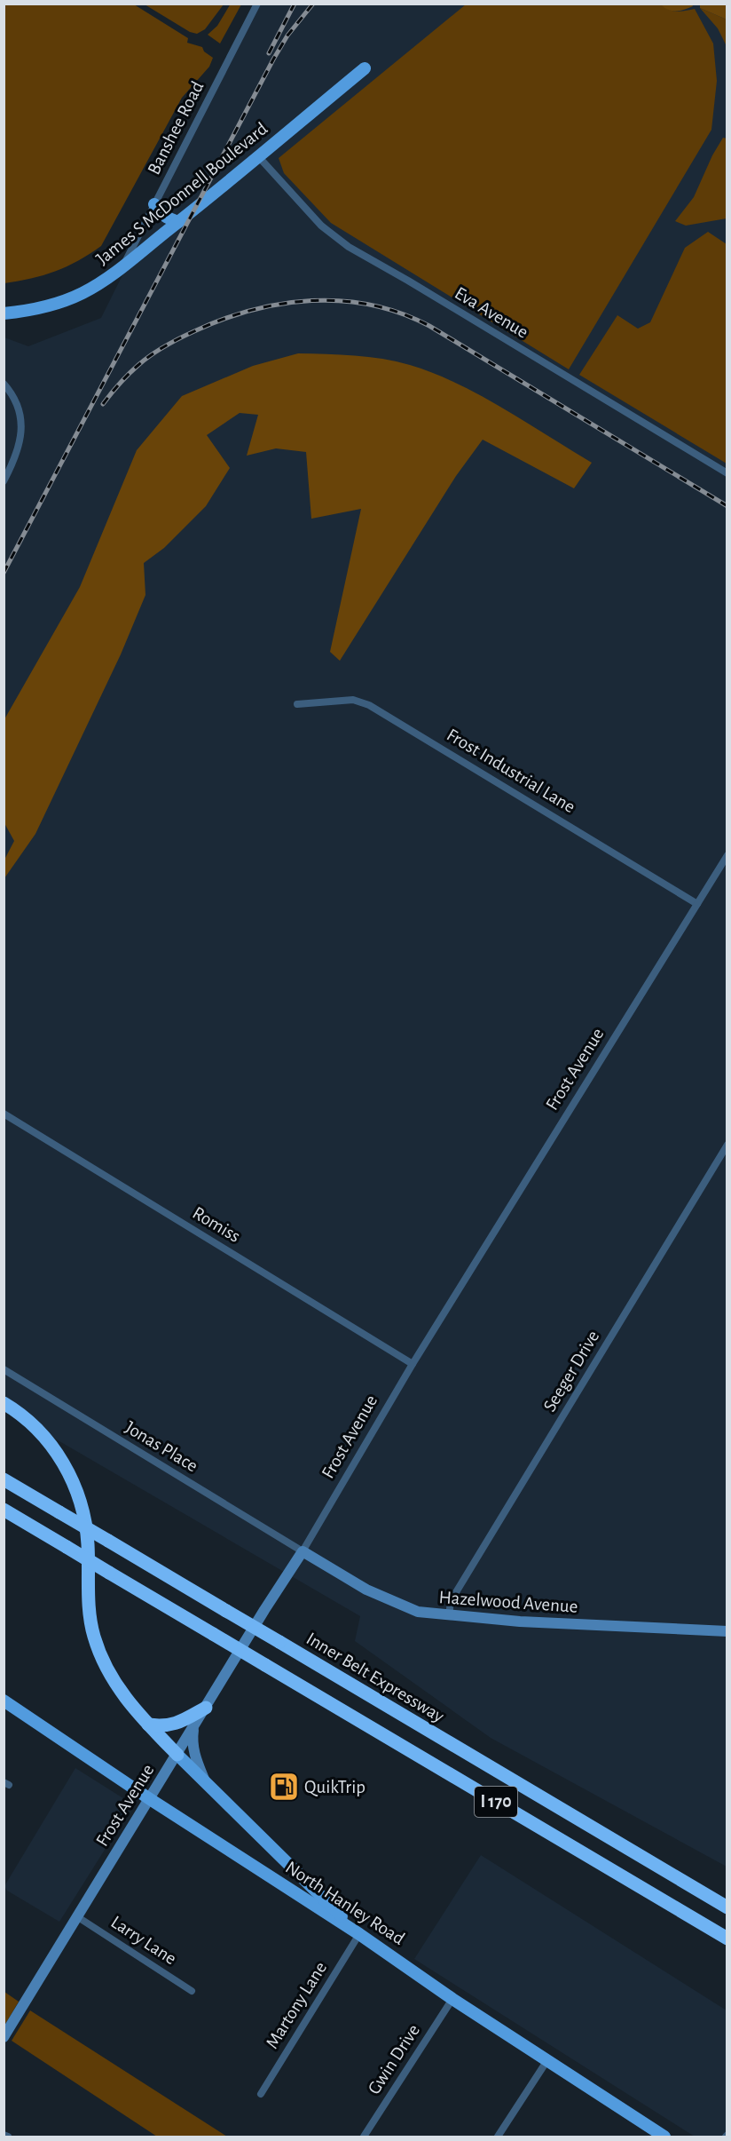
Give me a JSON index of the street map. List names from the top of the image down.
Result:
{
  "streets": {
    "highway": ["Inner Belt Expressway", "I 170"],
    "main road": ["James S McDonnell Boulevard", "North Hanley Road"],
    "street": [
      "Banshee Road",
      "Eva Avenue",
      "Frost Industrial Lane",
      "Frost Avenue",
      "Romiss",
      "Seeger Drive",
      "Jonas Place",
      "Hazelwood Avenue",
      "Larry Lane",
      "Martony Lane",
      "Gwin Drive"
    ]
  },
  "crossings": [
    ["Banshee Road", "James S McDonnell Boulevard"],
    ["James S McDonnell Boulevard", "Eva Avenue"],
    ["Frost Industrial Lane", "Frost Avenue"],
    ["Frost Avenue", "Romiss"],
    ["Frost Avenue", "Jonas Place"],
    ["Frost Avenue", "Hazelwood Avenue"],
    ["Frost Avenue", "North Hanley Road"],
    ["Frost Avenue", "Larry Lane"],
    ["Seeger Drive", "Hazelwood Avenue"],
    ["Jonas Place", "Hazelwood Avenue"],
    ["North Hanley Road", "Martony Lane"],
    ["North Hanley Road", "Gwin Drive"]
  ],
  "places": {
    "fuel station": ["QuikTrip"]
  }
}
